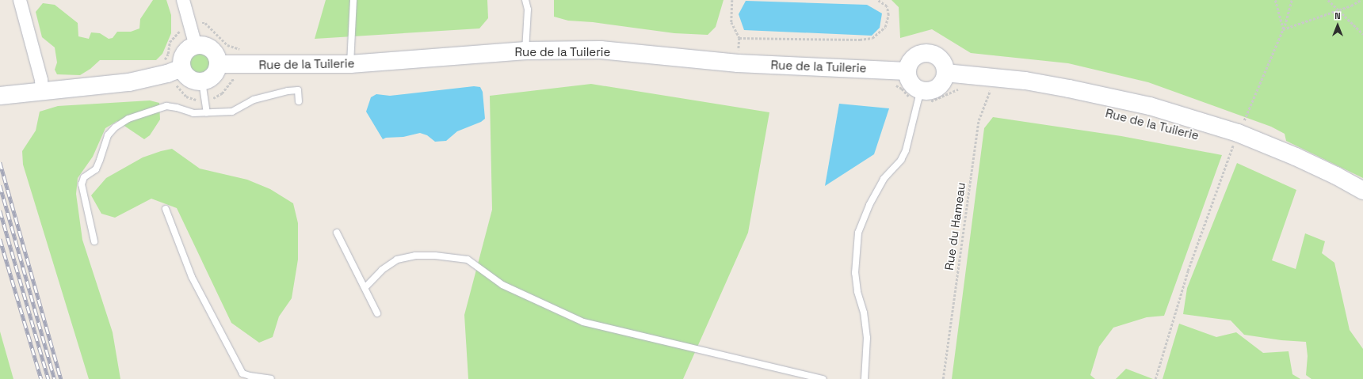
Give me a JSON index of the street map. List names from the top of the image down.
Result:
{
  "streets": {
    "street": ["Rue de la Tuilerie"],
    "path": ["Rue du Hameau"]
  },
  "crossings": [
    ["Rue de la Tuilerie", "Rue du Hameau"]
  ],
  "north": "top"
}
